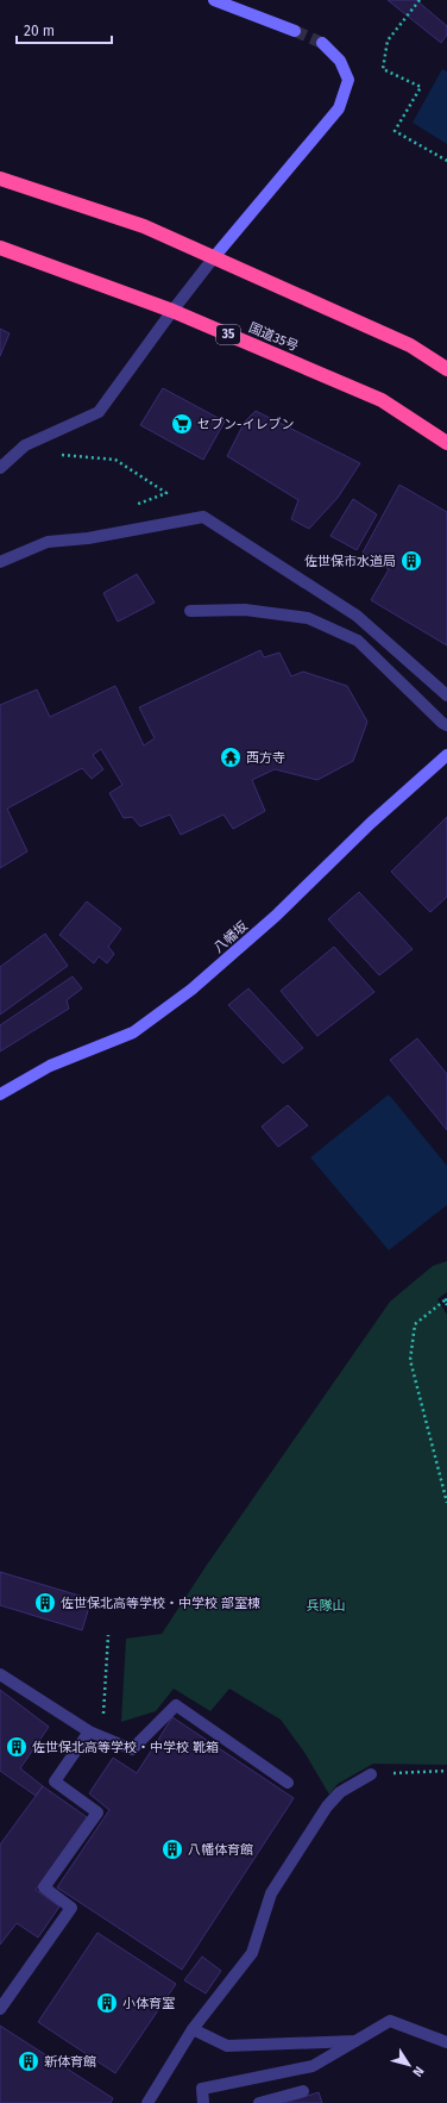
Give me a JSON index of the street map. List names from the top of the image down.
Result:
{
  "streets": {
    "highway": ["35", "国道35号"],
    "street": ["八幡坂"]
  },
  "parks": ["兵隊山"],
  "places": {
    "supermarket": ["セブン-イレブン"],
    "building": [
      "佐世保市水道局",
      "佐世保北高等学校・中学校 部室棟",
      "佐世保北高等学校・中学校 靴箱",
      "八幡体育館",
      "小体育室",
      "新体育館"
    ],
    "temple": ["西方寺"]
  },
  "scale_bar": "20 m",
  "north": "bottom right"
}
